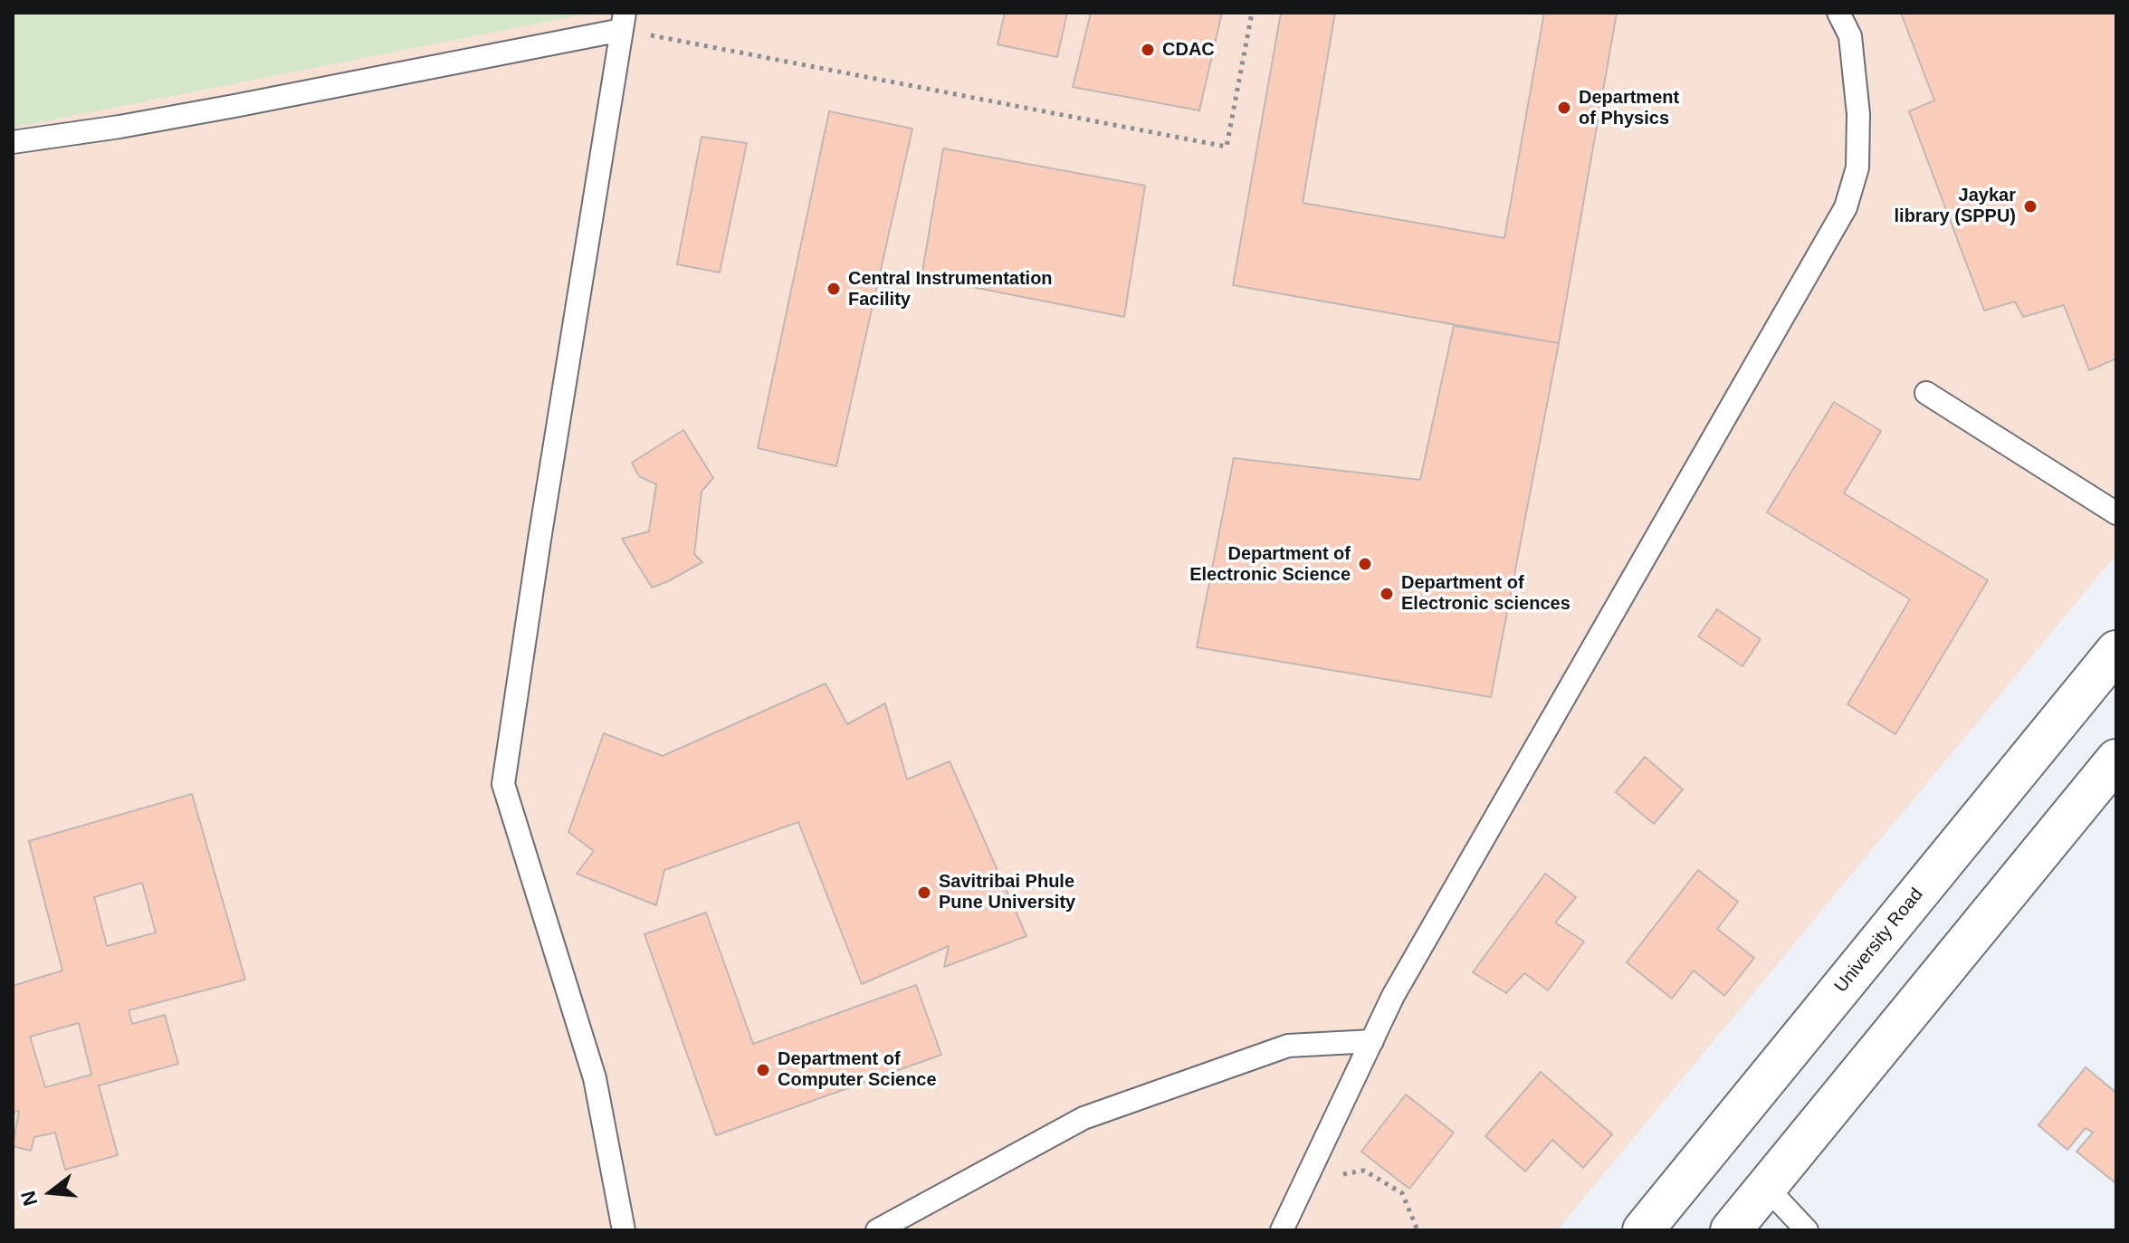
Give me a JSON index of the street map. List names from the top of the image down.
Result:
{
  "streets": {
    "main road": ["University Road"]
  },
  "places": [
    "CDAC",
    "Department of Physics",
    "Jaykar library (SPPU)",
    "Central Instrumentation Facility",
    "Department of Electronic Science",
    "Department of Electronic sciences",
    "Savitribai Phule Pune University",
    "Department of Computer Science"
  ],
  "north": "left"
}
